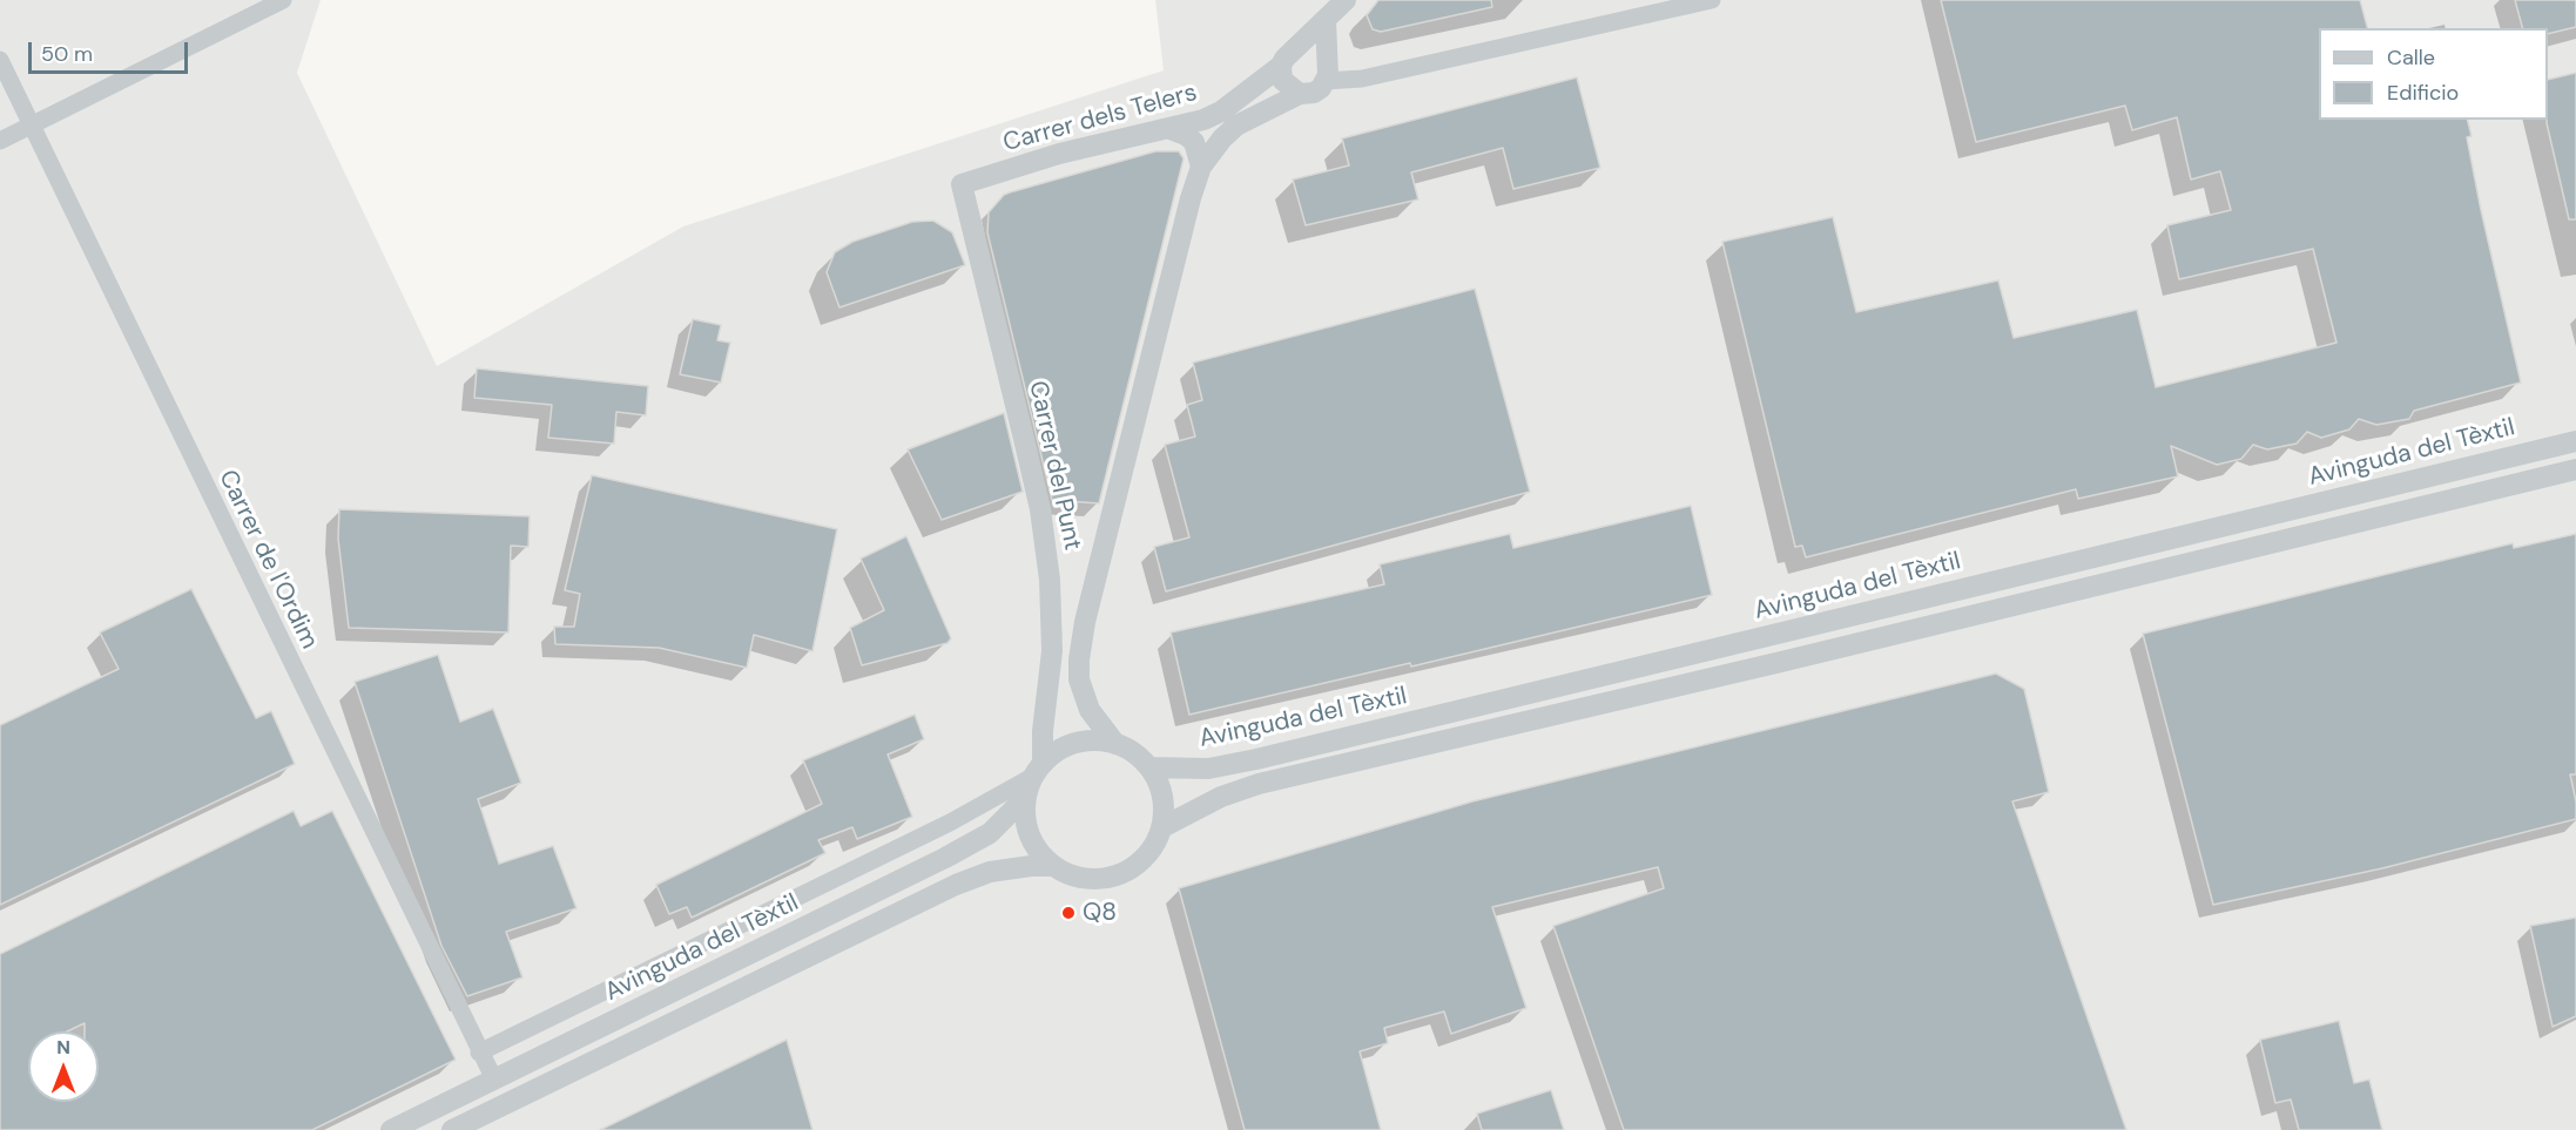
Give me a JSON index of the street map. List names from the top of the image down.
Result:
{
  "streets": {
    "street": [
      "Carrer dels Telers",
      "Avinguda del Tèxtil",
      "Carrer del Punt",
      "Carrer de l'Ordim"
    ]
  },
  "crossings": [
    ["Carrer dels Telers", "Carrer del Punt"],
    ["Avinguda del Tèxtil", "Carrer del Punt"],
    ["Avinguda del Tèxtil", "Carrer de l'Ordim"]
  ],
  "places": ["Q8"],
  "legend": ["Calle", "Edificio"],
  "scale_bar": "50 m",
  "north": "top"
}
